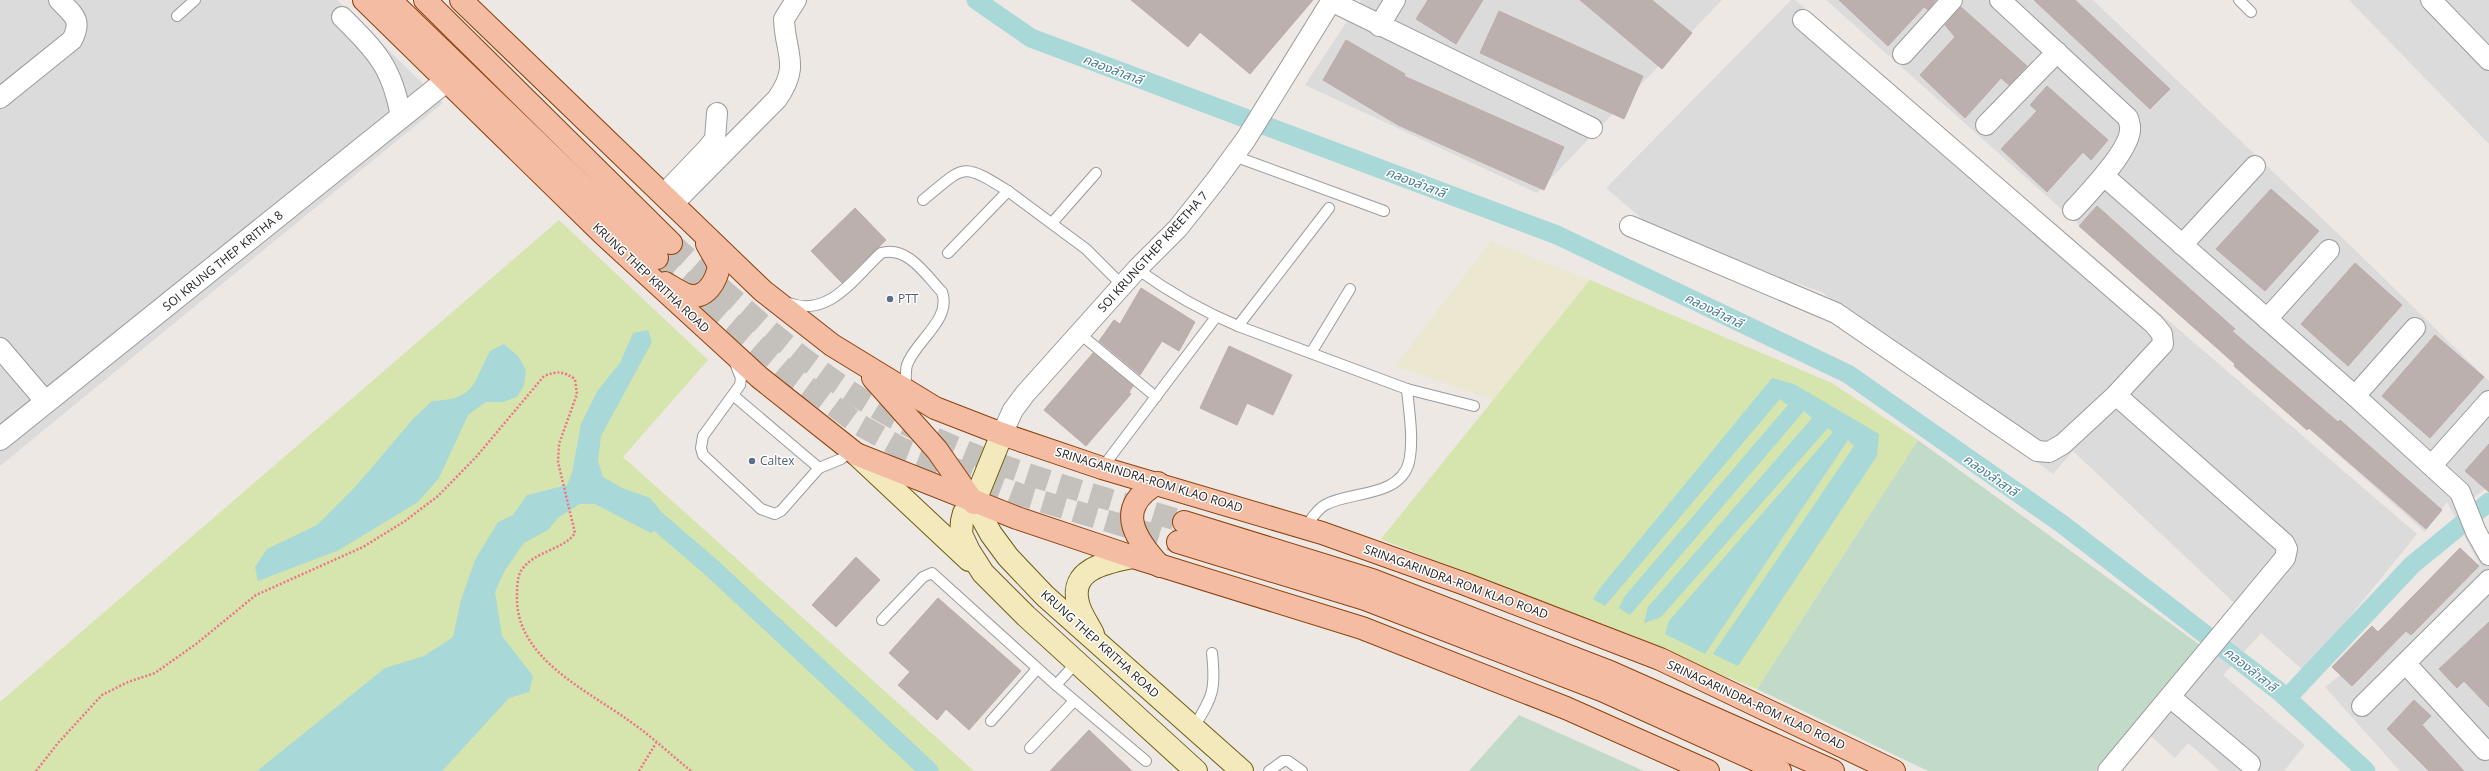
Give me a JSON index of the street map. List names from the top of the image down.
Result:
{
  "streets": {
    "main road": ["KRUNG THEP KRITHA ROAD", "SRINAGARINDRA-ROM KLAO ROAD"],
    "street": ["SOI KRUNGTHEP KREETHA 7", "SOI KRUNG THEP KRITHA 8"]
  },
  "crossings": [
    ["SOI KRUNGTHEP KREETHA 7", "SRINAGARINDRA-ROM KLAO ROAD"],
    ["SOI KRUNG THEP KRITHA 8", "KRUNG THEP KRITHA ROAD"]
  ],
  "water": ["คลองลำสาลี"],
  "places": ["PTT", "Caltex"]
}
